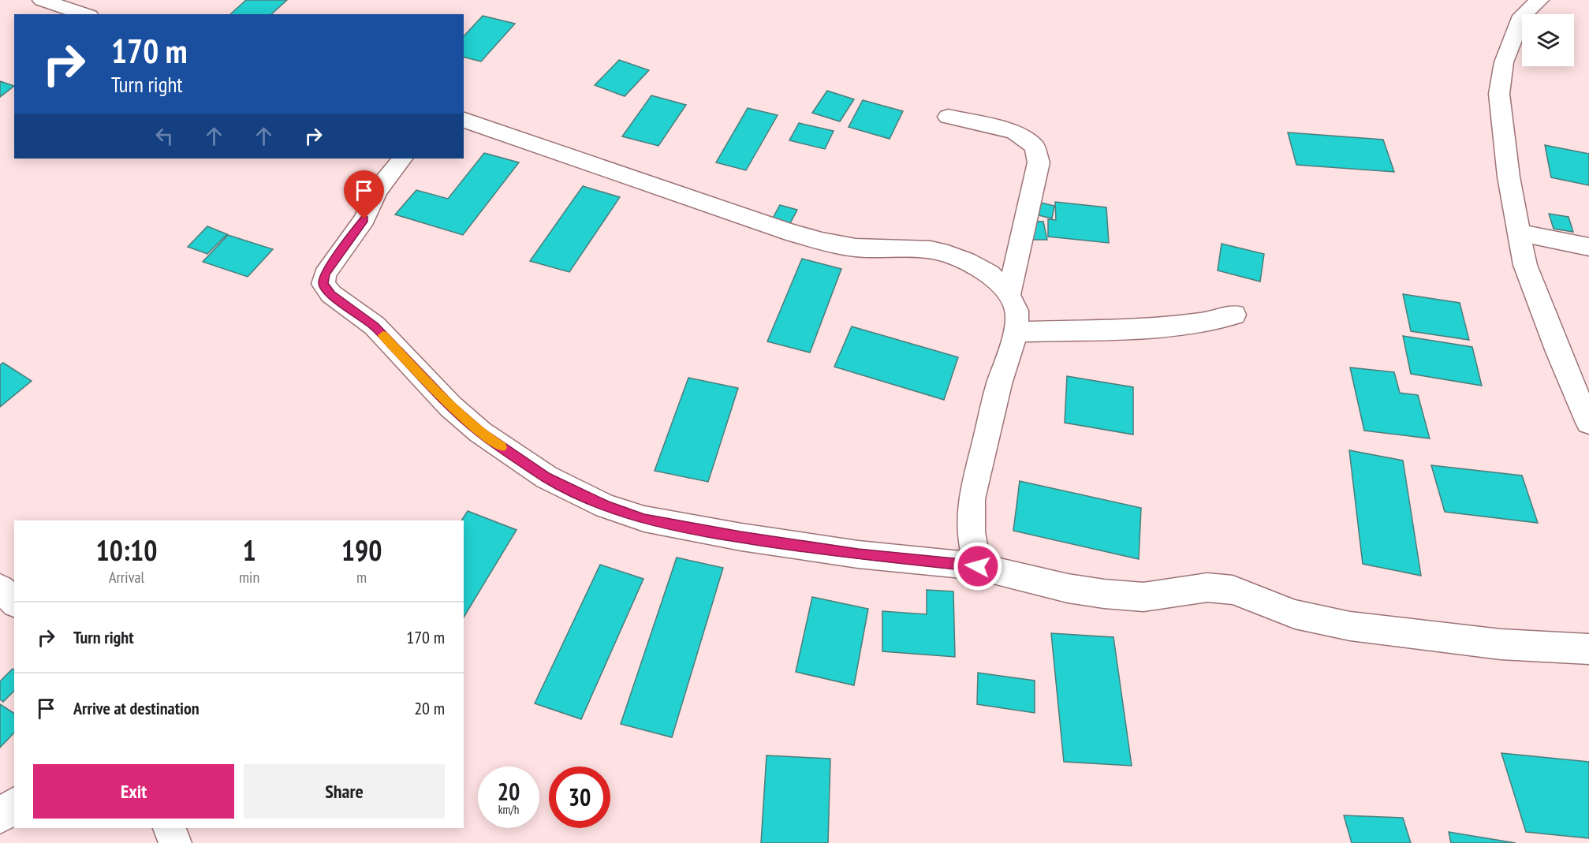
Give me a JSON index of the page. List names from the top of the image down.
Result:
{
  "page": {
    "turn": ["170 m", "Turn right"],
    "eta": [
      "10:10",
      "Arrival",
      "1",
      "min",
      "190",
      "m"
    ],
    "list": [
      {
        "name": "Turn right",
        "value": "170 m"
      },
      {
        "name": "Arrive at destination",
        "value": "20 m"
      }
    ],
    "buttons": ["Exit", "Share"],
    "speed": "20 km/h",
    "limit": "30"
  }
}
